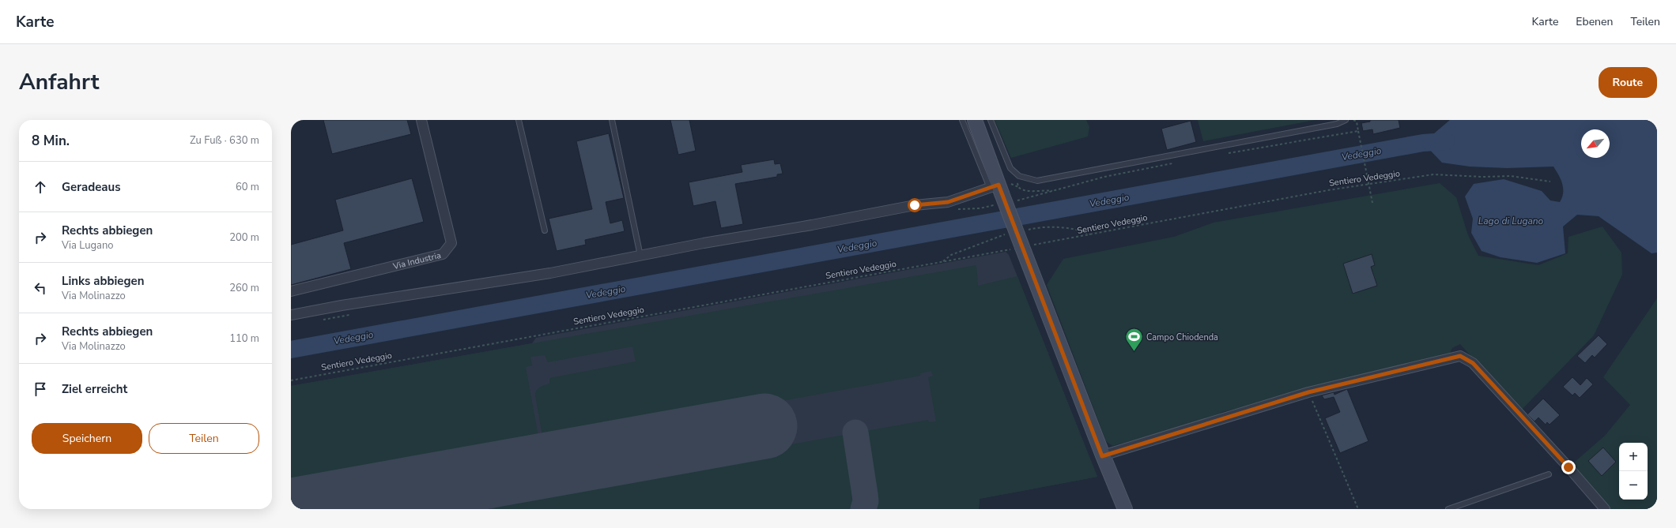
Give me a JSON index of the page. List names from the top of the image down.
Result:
{
  "streets": {
    "street": ["Via Industria"],
    "path": ["Sentiero Vedeggio"]
  },
  "water": ["Vedeggio", "Lago di Lugano"],
  "places": {
    "sports": ["Campo Chiodenda"]
  },
  "north": "bottom left",
  "page": {
    "header": "Karte",
    "nav": ["Karte", "Ebenen", "Teilen"],
    "title": "Anfahrt",
    "buttons": [
      "Route",
      ["Speichern", "Teilen"]
    ],
    "heading": ["8 Min.", "Zu Fuß · 630 m"],
    "list": [
      ["Geradeaus", "60 m"],
      ["Rechts abbiegen", "Via Lugano", "200 m"],
      ["Links abbiegen", "Via Molinazzo", "260 m"],
      ["Rechts abbiegen", "Via Molinazzo", "110 m"],
      "Ziel erreicht"
    ],
    "map_buttons": ["+", "−"]
  }
}
